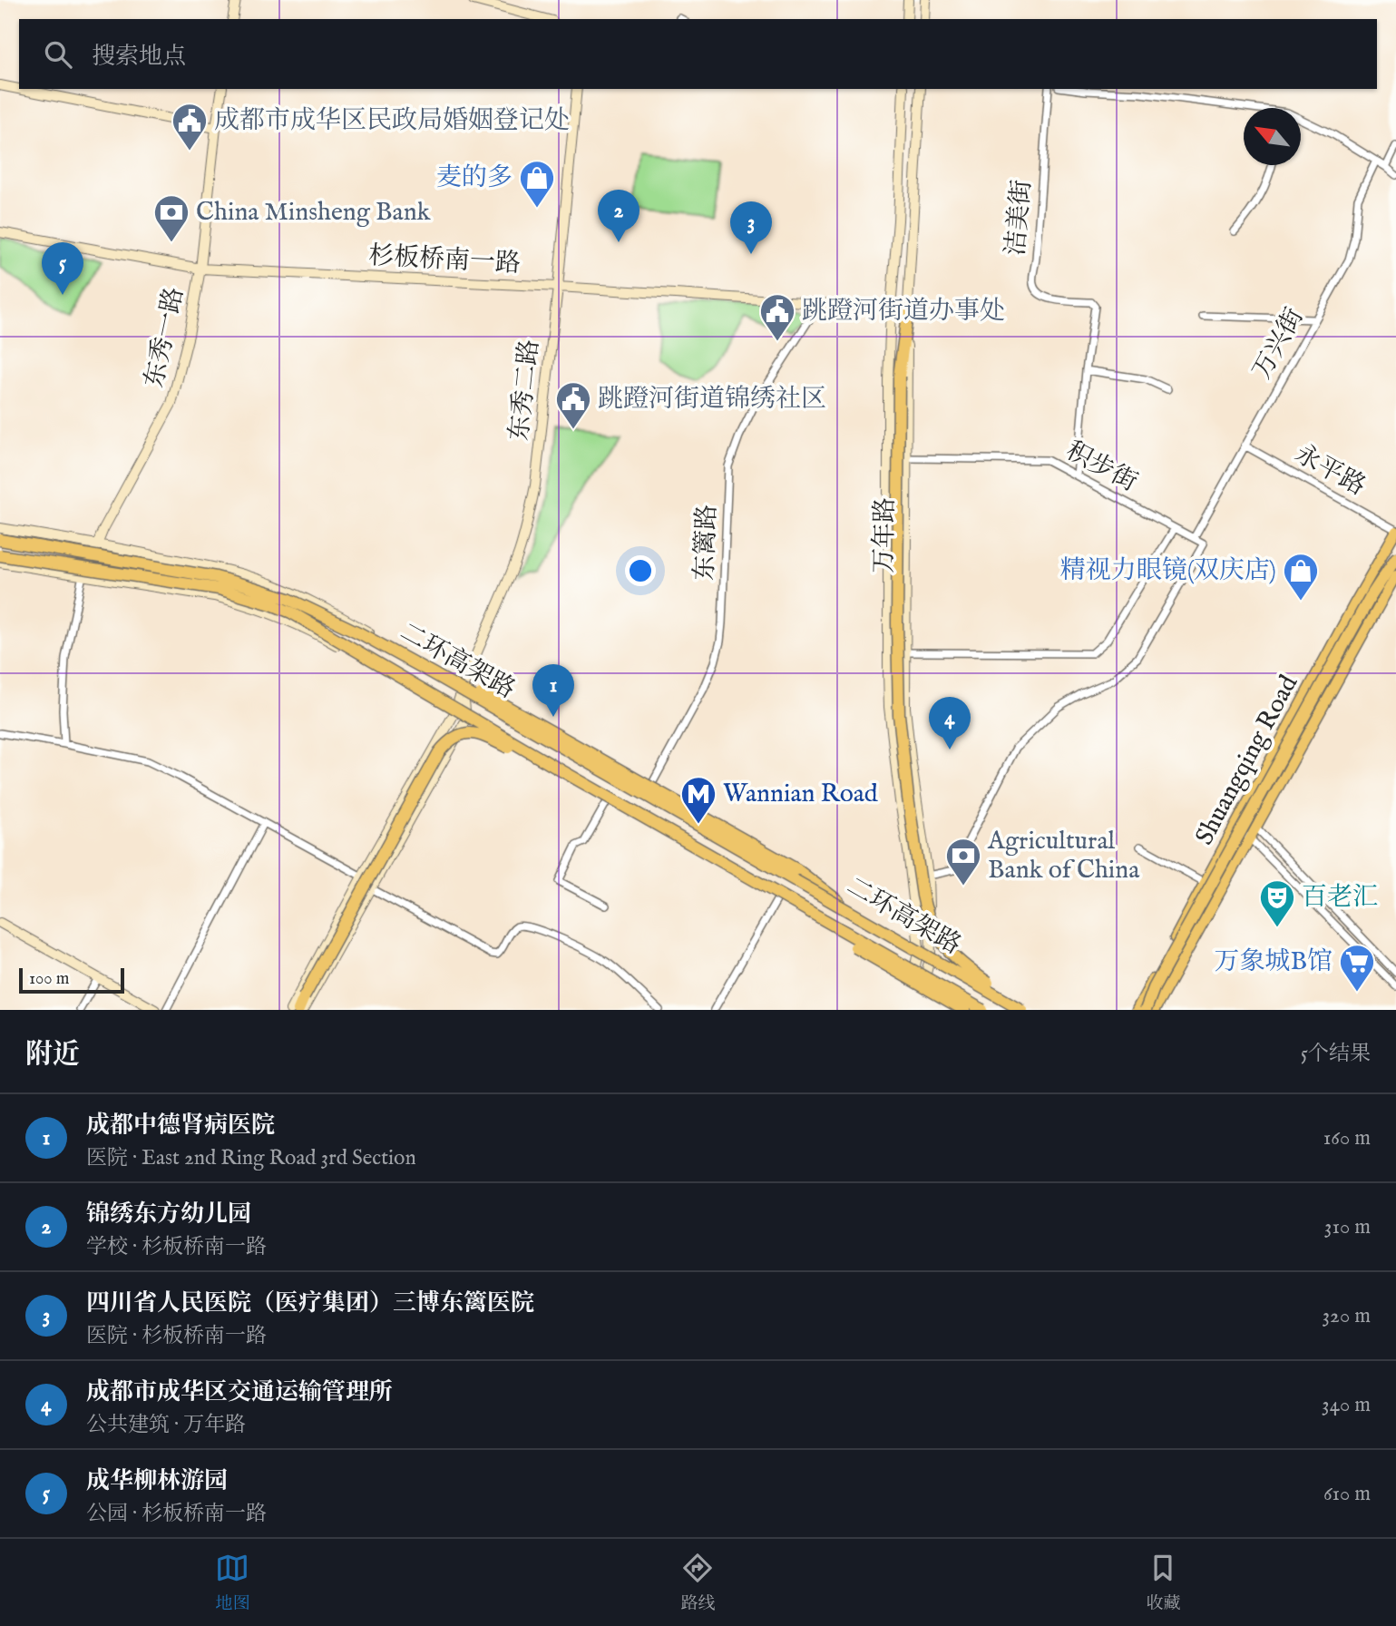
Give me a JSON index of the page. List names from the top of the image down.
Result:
{
  "streets": {
    "highway": ["二环高架路"],
    "main road": [
      "杉板桥南一路",
      "东秀一路",
      "东秀二路",
      "万年路",
      "Shuangqing Road"
    ],
    "street": [
      "洁美街",
      "万兴街",
      "积步街",
      "永平路",
      "东篱路"
    ]
  },
  "crossings": [
    ["杉板桥南一路", "东秀一路"],
    ["杉板桥南一路", "东秀二路"],
    ["杉板桥南一路", "万年路"],
    ["杉板桥南一路", "东篱路"],
    ["万兴街", "积步街"],
    ["万兴街", "永平路"],
    ["东秀二路", "二环高架路"],
    ["积步街", "万年路"],
    ["永平路", "Shuangqing Road"]
  ],
  "places": {
    "public building": ["成都市成华区民政局婚姻登记处", "跳蹬河街道办事处", "跳蹬河街道锦绣社区"],
    "shop": ["麦的多", "精视力眼镜(双庆店)"],
    "bank": ["China Minsheng Bank", "Agricultural Bank of China"],
    "metro station": ["Wannian Road"],
    "theatre": ["百老汇"],
    "supermarket": ["万象城B馆"]
  },
  "scale_bar": "100 m",
  "north": "top left",
  "page": {
    "search": "搜索地点",
    "pins": [
      "2",
      "3",
      "5",
      "1",
      "4"
    ],
    "scale": "100 m",
    "heading": ["附近", "5个结果"],
    "list": [
      {
        "mark": "1",
        "name": "成都中德肾病医院",
        "note": "医院 · East 2nd Ring Road 3rd Section",
        "value": "160 m"
      },
      {
        "mark": "2",
        "name": "锦绣东方幼儿园",
        "note": "学校 · 杉板桥南一路",
        "value": "310 m"
      },
      {
        "mark": "3",
        "name": "四川省人民医院（医疗集团）三博东篱医院",
        "note": "医院 · 杉板桥南一路",
        "value": "320 m"
      },
      {
        "mark": "4",
        "name": "成都市成华区交通运输管理所",
        "note": "公共建筑 · 万年路",
        "value": "340 m"
      },
      {
        "mark": "5",
        "name": "成华柳林游园",
        "note": "公园 · 杉板桥南一路",
        "value": "610 m"
      }
    ],
    "nav": ["地图", "路线", "收藏"]
  }
}
